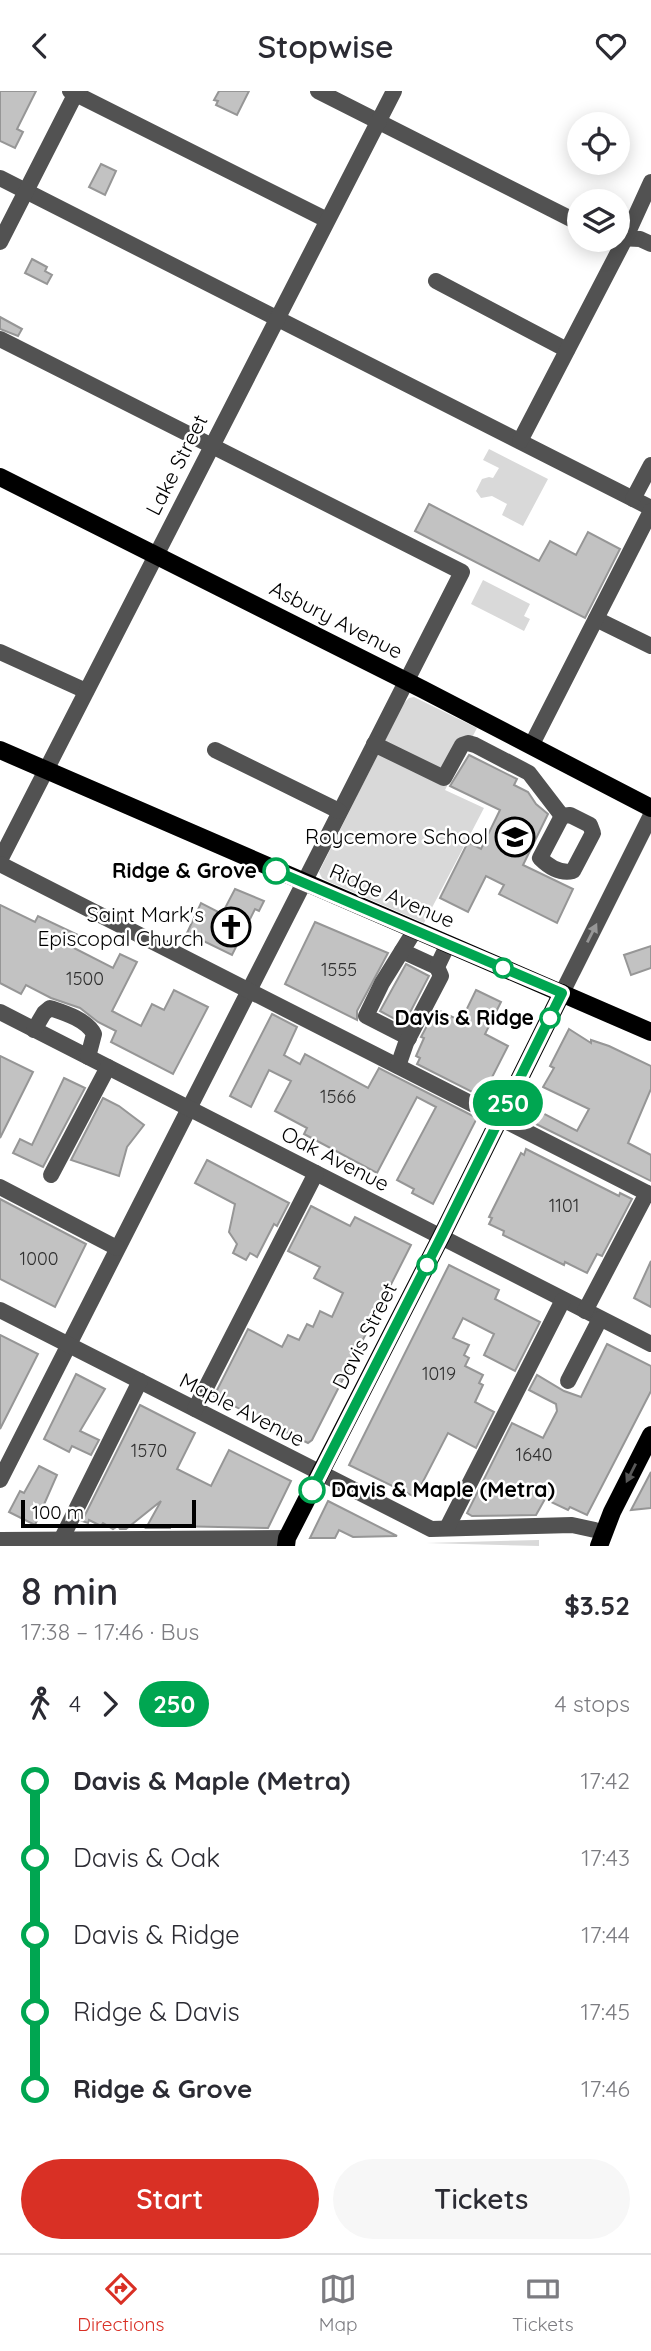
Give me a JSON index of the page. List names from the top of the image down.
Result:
{
  "streets": {
    "main road": ["Asbury Avenue", "Ridge Avenue", "Davis Street"],
    "street": ["Lake Street", "Oak Avenue", "Maple Avenue"]
  },
  "crossings": [
    ["Lake Street", "Asbury Avenue"],
    ["Lake Street", "Ridge Avenue"],
    ["Ridge Avenue", "Davis Street"],
    ["Oak Avenue", "Davis Street"],
    ["Davis Street", "Maple Avenue"]
  ],
  "places": {
    "school or university": ["Roycemore School"],
    "other": ["Ridge & Grove", "Davis & Ridge", "Davis & Maple (Metra)"],
    "church": ["Saint Mark's Episcopal Church"]
  },
  "lines": ["bus line 250"],
  "house_numbers": [
    "1555",
    "1500",
    "1566",
    "1101",
    "1000",
    "1019",
    "1570",
    "1640"
  ],
  "scale_bar": "100 m",
  "page": {
    "header": "Stopwise",
    "on_map": "250",
    "scale": "100 m",
    "heading": ["8 min", "17:38 – 17:46 · Bus", "$3.52"],
    "legs": ["4", "250", "4 stops"],
    "list": [
      {
        "name": "Davis & Maple (Metra)",
        "value": "17:42"
      },
      {
        "name": "Davis & Oak",
        "value": "17:43"
      },
      {
        "name": "Davis & Ridge",
        "value": "17:44"
      },
      {
        "name": "Ridge & Davis",
        "value": "17:45"
      },
      {
        "name": "Ridge & Grove",
        "value": "17:46"
      }
    ],
    "buttons": ["Start", "Tickets"],
    "tabs": ["Directions", "Map", "Tickets"]
  }
}
